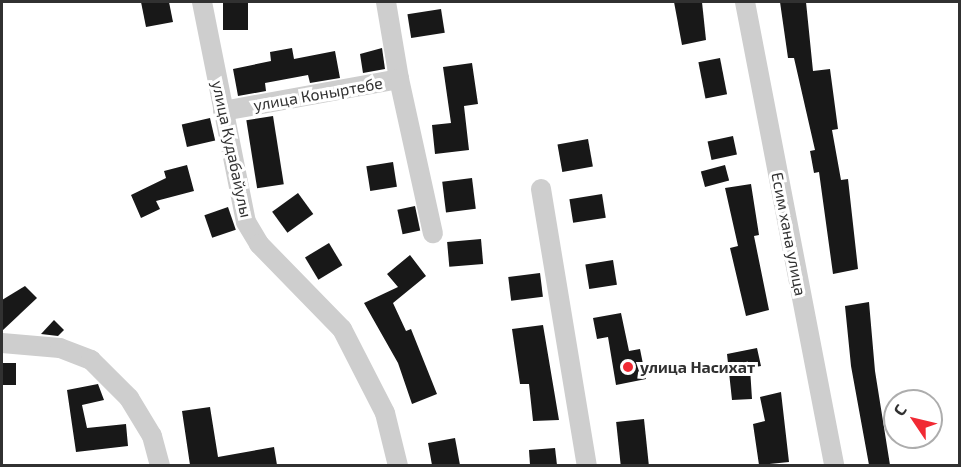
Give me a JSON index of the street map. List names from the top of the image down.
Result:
{
  "streets": {
    "street": ["улица Коныртебе", "улица Кудабайулы", "Есим хана улица"]
  },
  "crossings": [
    ["улица Коныртебе", "улица Кудабайулы"]
  ],
  "places": ["улица Насихат"],
  "north": "top left"
}
